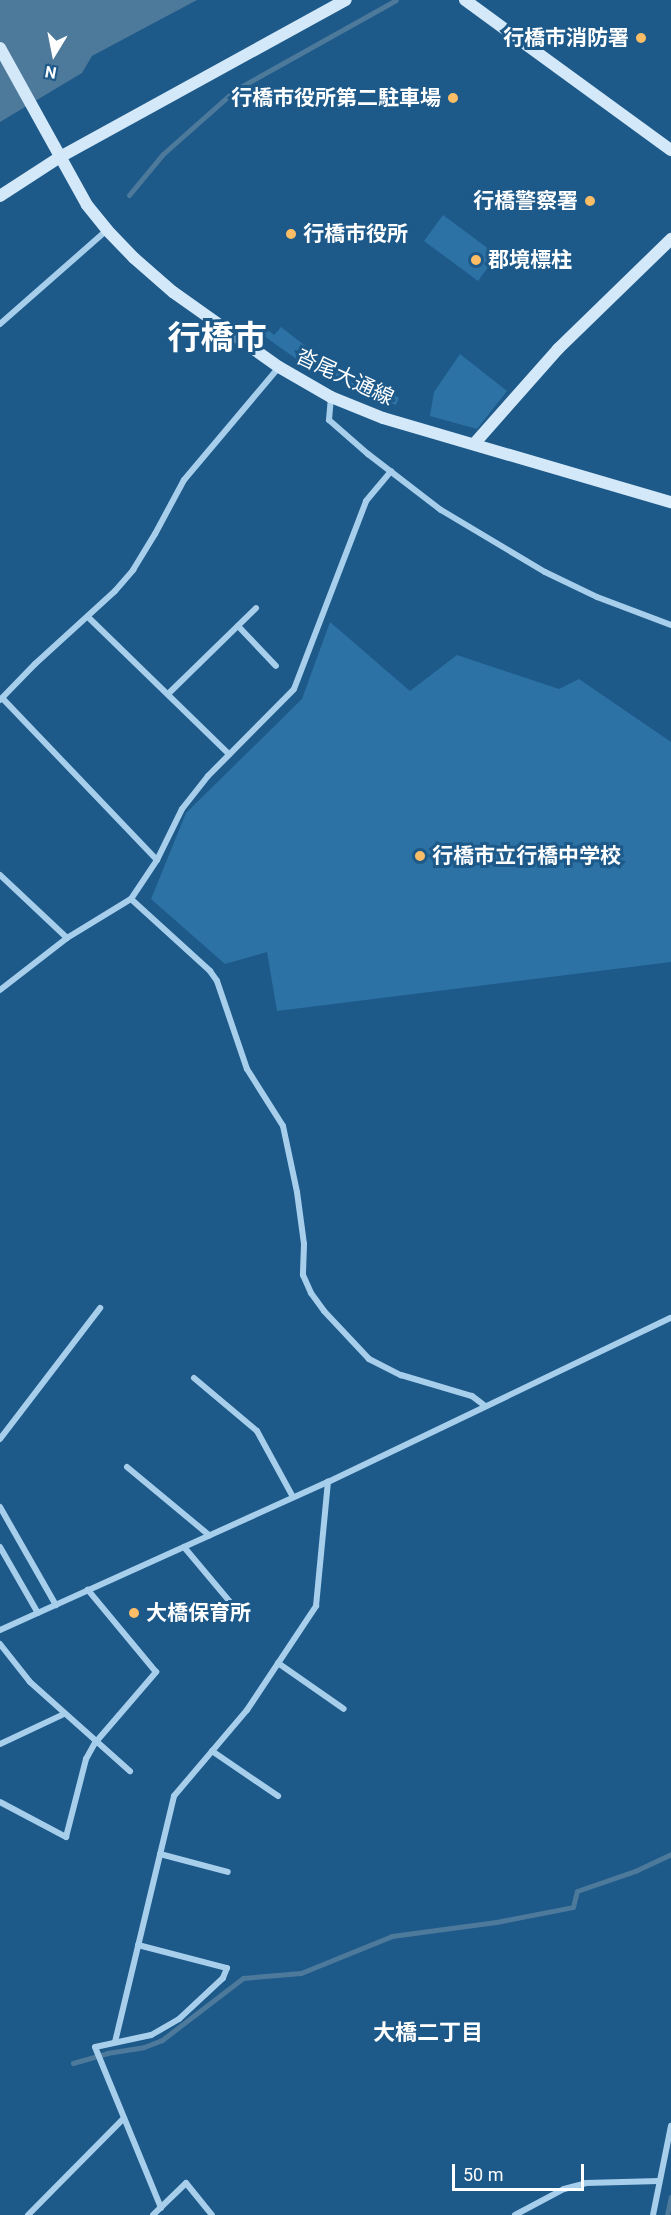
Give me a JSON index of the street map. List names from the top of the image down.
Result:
{
  "streets": {
    "street": ["沓尾大通線"]
  },
  "districts": ["行橋市", "大橋二丁目"],
  "places": [
    "行橋市消防署",
    "行橋市役所第二駐車場",
    "行橋警察署",
    "行橋市役所",
    "郡境標柱",
    "行橋市立行橋中学校",
    "大橋保育所"
  ],
  "scale_bar": "50 m",
  "north": "bottom"
}
